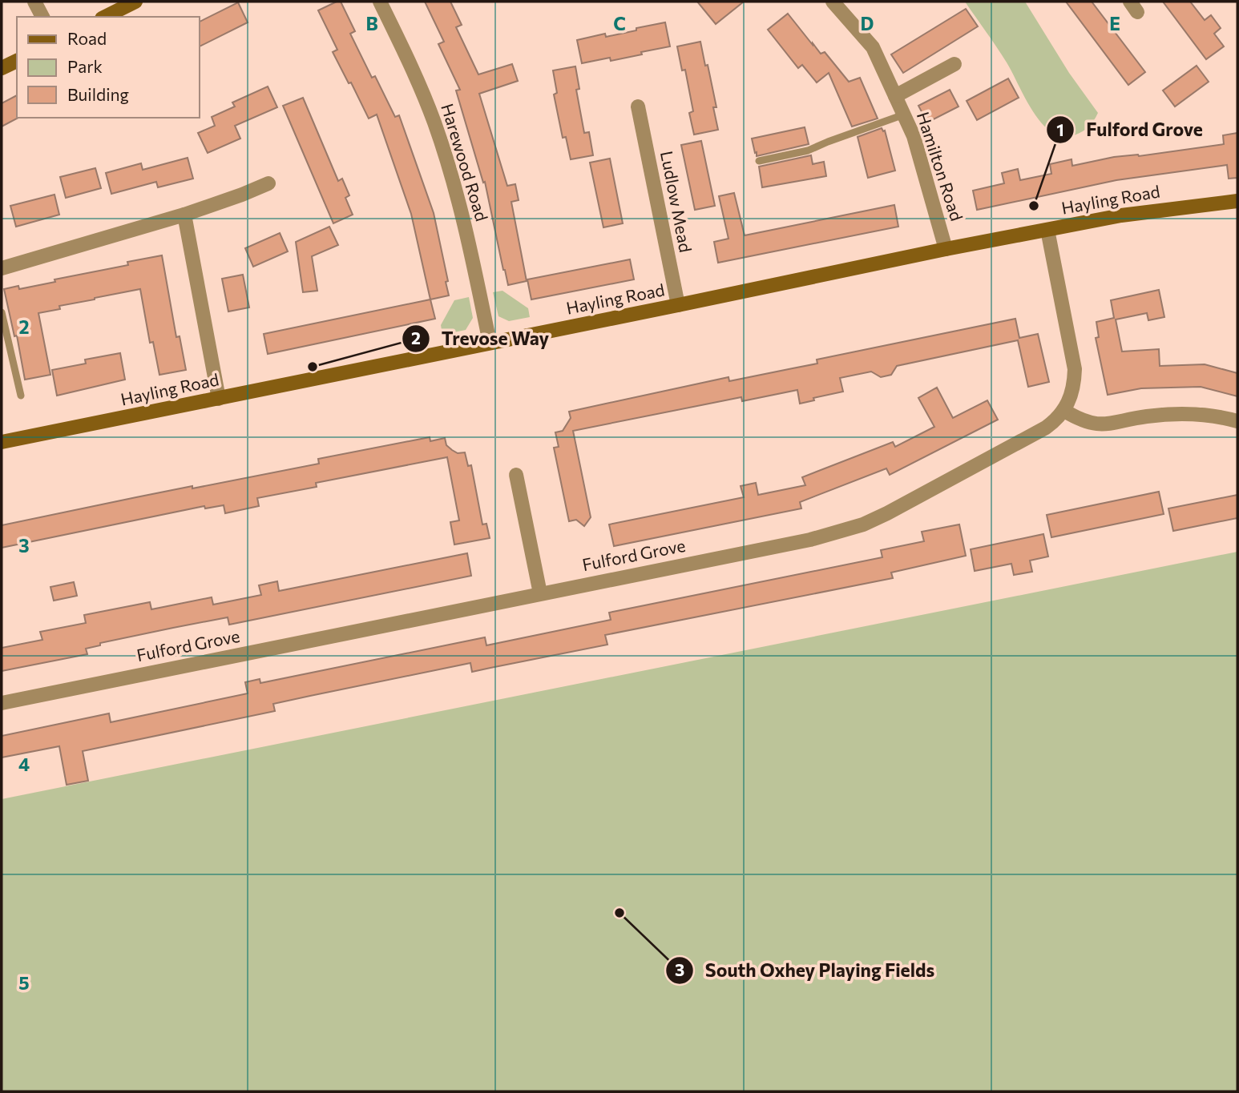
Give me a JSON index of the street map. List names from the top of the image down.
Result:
{
  "streets": {
    "street": [
      "Harewood Road",
      "Hamilton Road",
      "Hayling Road",
      "Ludlow Mead",
      "Fulford Grove"
    ]
  },
  "crossings": [
    ["Harewood Road", "Hayling Road"],
    ["Hamilton Road", "Hayling Road"],
    ["Hayling Road", "Ludlow Mead"],
    ["Hayling Road", "Fulford Grove"]
  ],
  "places": ["Fulford Grove", "Trevose Way", "South Oxhey Playing Fields"],
  "legend": ["Road", "Park", "Building"],
  "grid": {
    "columns": [
      "B",
      "C",
      "D",
      "E"
    ],
    "rows": [
      "2",
      "3",
      "4",
      "5"
    ]
  }
}
